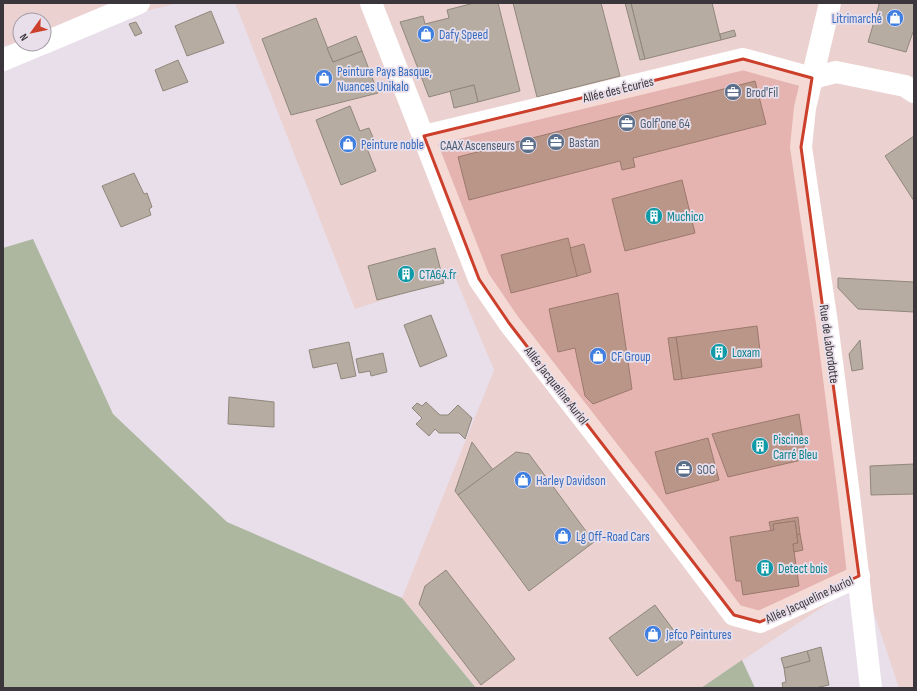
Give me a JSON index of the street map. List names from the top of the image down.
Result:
{
  "streets": {
    "street": ["Allée des Écuries", "Rue de Labordotte", "Allée Jacqueline Auriol"]
  },
  "crossings": [
    ["Allée des Écuries", "Rue de Labordotte"],
    ["Allée des Écuries", "Allée Jacqueline Auriol"],
    ["Rue de Labordotte", "Allée Jacqueline Auriol"]
  ],
  "places": {
    "shop": [
      "Litrimarché",
      "Dafy Speed",
      "Peinture Pays Basque, Nuances Unikalo",
      "Peinture noble",
      "CF Group",
      "Harley Davidson",
      "Lg Off-Road Cars",
      "Jefco Peintures"
    ],
    "office": [
      "Brod'Fil",
      "Golf'one 64",
      "Bastan",
      "CAAX Ascenseurs",
      "SOC"
    ],
    "building": [
      "Muchico",
      "CTA64.fr",
      "Loxam",
      "Piscines Carré Bleu",
      "Detect bois"
    ]
  },
  "north": "bottom left"
}
